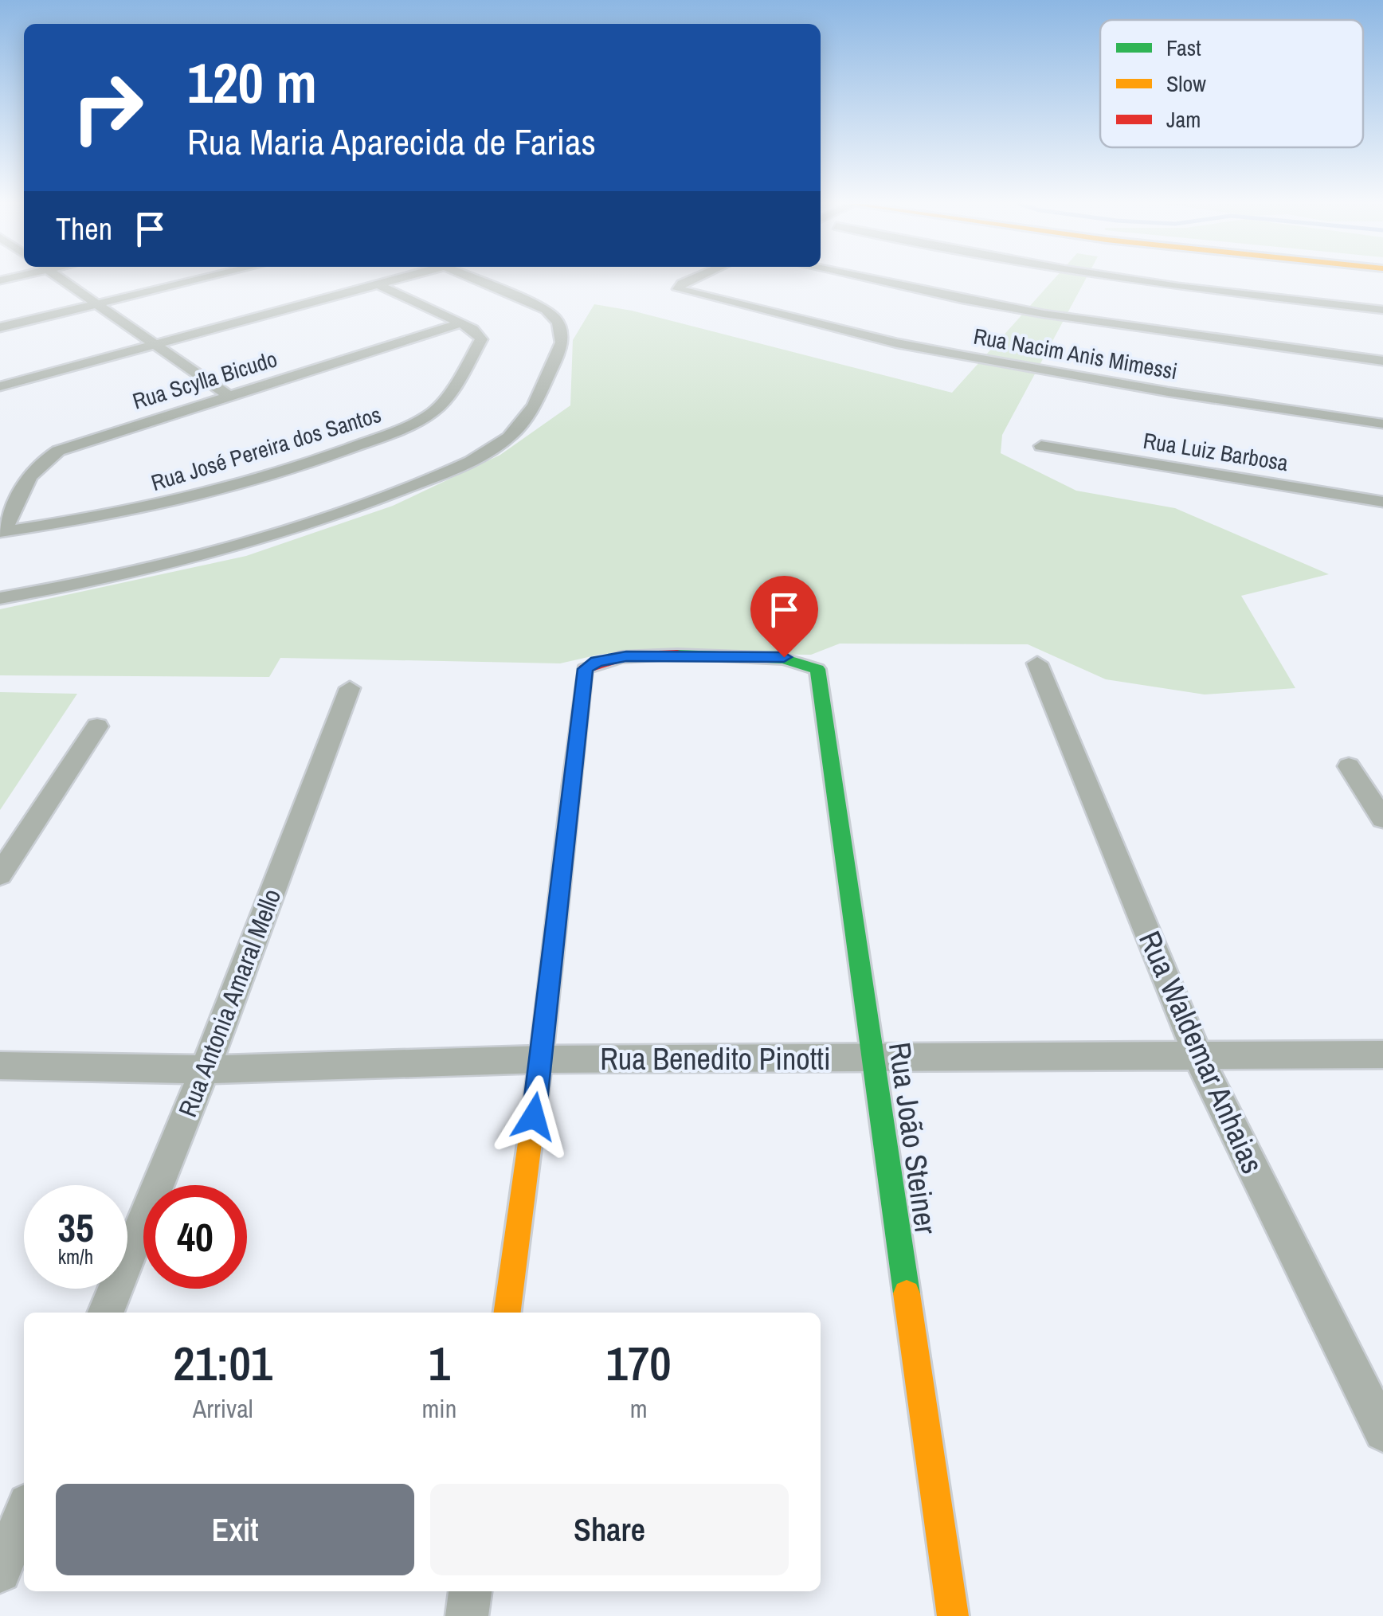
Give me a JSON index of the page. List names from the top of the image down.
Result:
{
  "streets": {
    "street": [
      "Rua Nacim Anis Mimessi",
      "Rua Scylla Bicudo",
      "Rua José Pereira dos Santos",
      "Rua Luiz Barbosa",
      "Rua Antonia Amaral Mello",
      "Rua Waldemar Anhaias",
      "Rua Benedito Pinotti",
      "Rua João Steiner"
    ]
  },
  "crossings": [
    ["Rua Scylla Bicudo", "Rua José Pereira dos Santos"],
    ["Rua Antonia Amaral Mello", "Rua Benedito Pinotti"],
    ["Rua Waldemar Anhaias", "Rua Benedito Pinotti"],
    ["Rua Benedito Pinotti", "Rua João Steiner"]
  ],
  "legend": ["Fast", "Slow", "Jam"],
  "page": {
    "turn": ["120 m", "Rua Maria Aparecida de Farias"],
    "then": "Then",
    "speed": "35 km/h",
    "limit": "40",
    "eta": [
      "21:01",
      "Arrival",
      "1",
      "min",
      "170",
      "m"
    ],
    "buttons": ["Exit", "Share"]
  }
}
